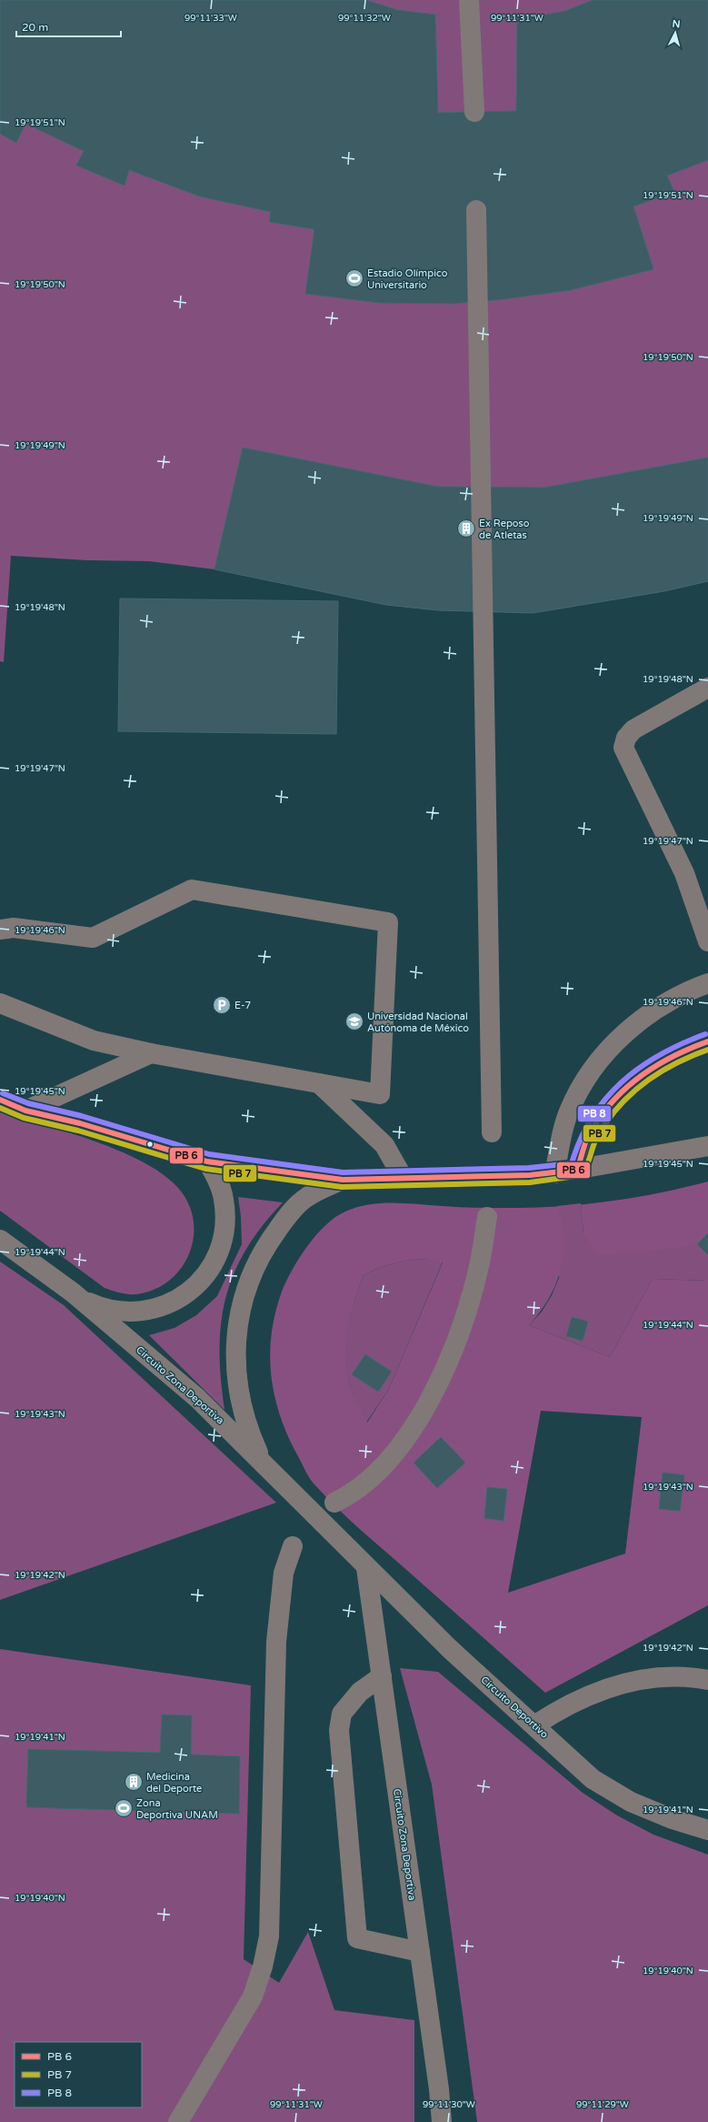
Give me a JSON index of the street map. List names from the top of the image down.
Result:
{
  "streets": {
    "street": ["Circuito Zona Deportiva", "Circuito Deportivo"]
  },
  "crossings": [
    ["Circuito Zona Deportiva", "Circuito Deportivo"]
  ],
  "places": {
    "sports": ["Estadio Olímpico Universitario", "Zona Deportiva UNAM"],
    "building": ["Ex Reposo de Atletas", "Medicina del Deporte"],
    "parking": ["E-7"],
    "school or university": ["Universidad Nacional Autónoma de México"]
  },
  "legend": ["PB 6", "PB 7", "PB 8"],
  "scale_bar": "20 m",
  "north": "top",
  "coordinates": [
    "99°11'33\"W",
    "99°11'32\"W",
    "99°11'31\"W",
    "19°19'51\"N",
    "19°19'50\"N",
    "19°19'49\"N",
    "19°19'48\"N",
    "19°19'47\"N",
    "19°19'46\"N",
    "19°19'45\"N",
    "19°19'44\"N",
    "19°19'43\"N",
    "19°19'42\"N",
    "19°19'41\"N",
    "19°19'40\"N",
    "99°11'30\"W",
    "99°11'29\"W"
  ]
}
